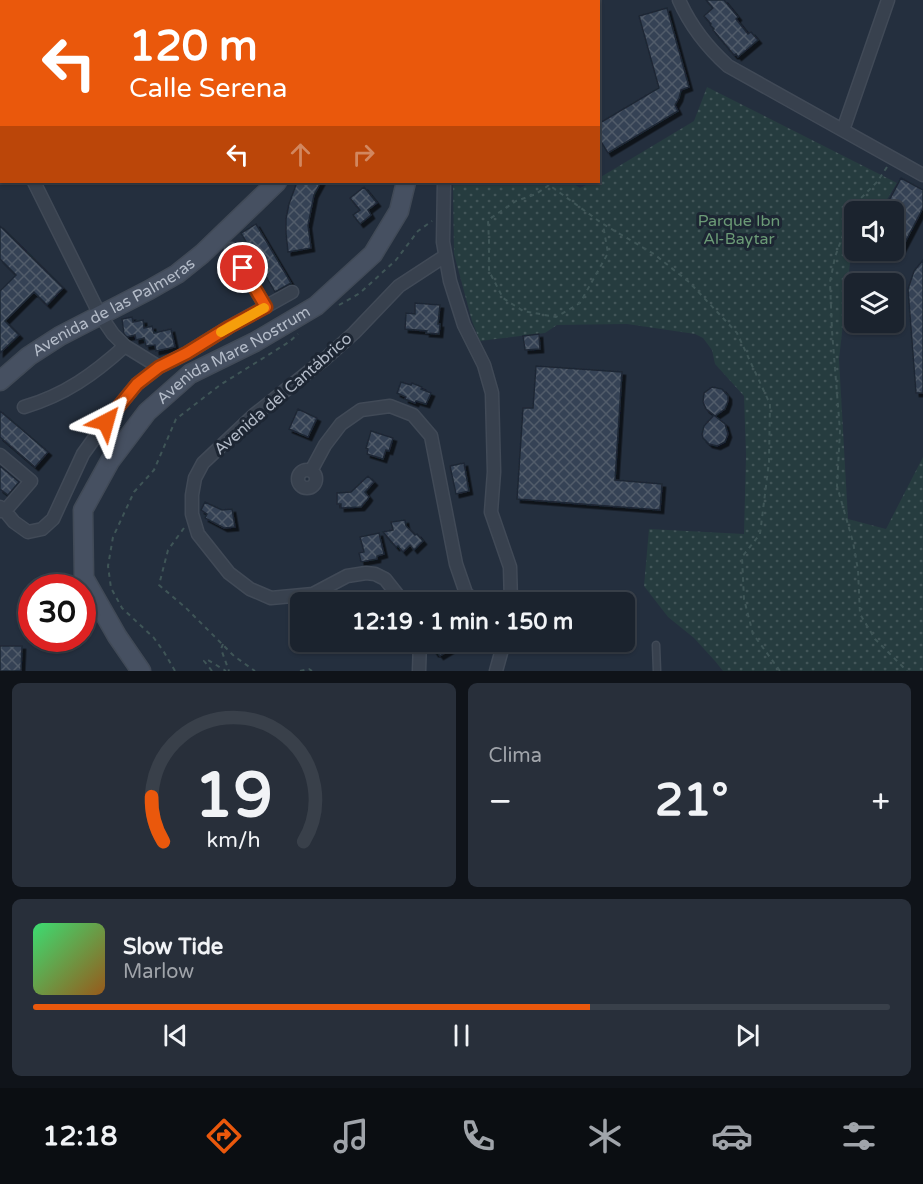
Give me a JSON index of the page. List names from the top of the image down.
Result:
{
  "streets": {
    "street": ["Avenida de las Palmeras", "Avenida Mare Nostrum", "Avenida del Cantábrico"]
  },
  "parks": ["Parque Ibn Al-Baytar"],
  "page": {
    "turn": ["120 m", "Calle Serena"],
    "limit": "30",
    "trip": "12:19 · 1 min · 150 m",
    "tile": "Clima",
    "heat": ["−", "21°", "+"],
    "song": ["Slow Tide", "Marlow"],
    "tabs": "12:18",
    "gauge": ["19", "km/h"]
  }
}
